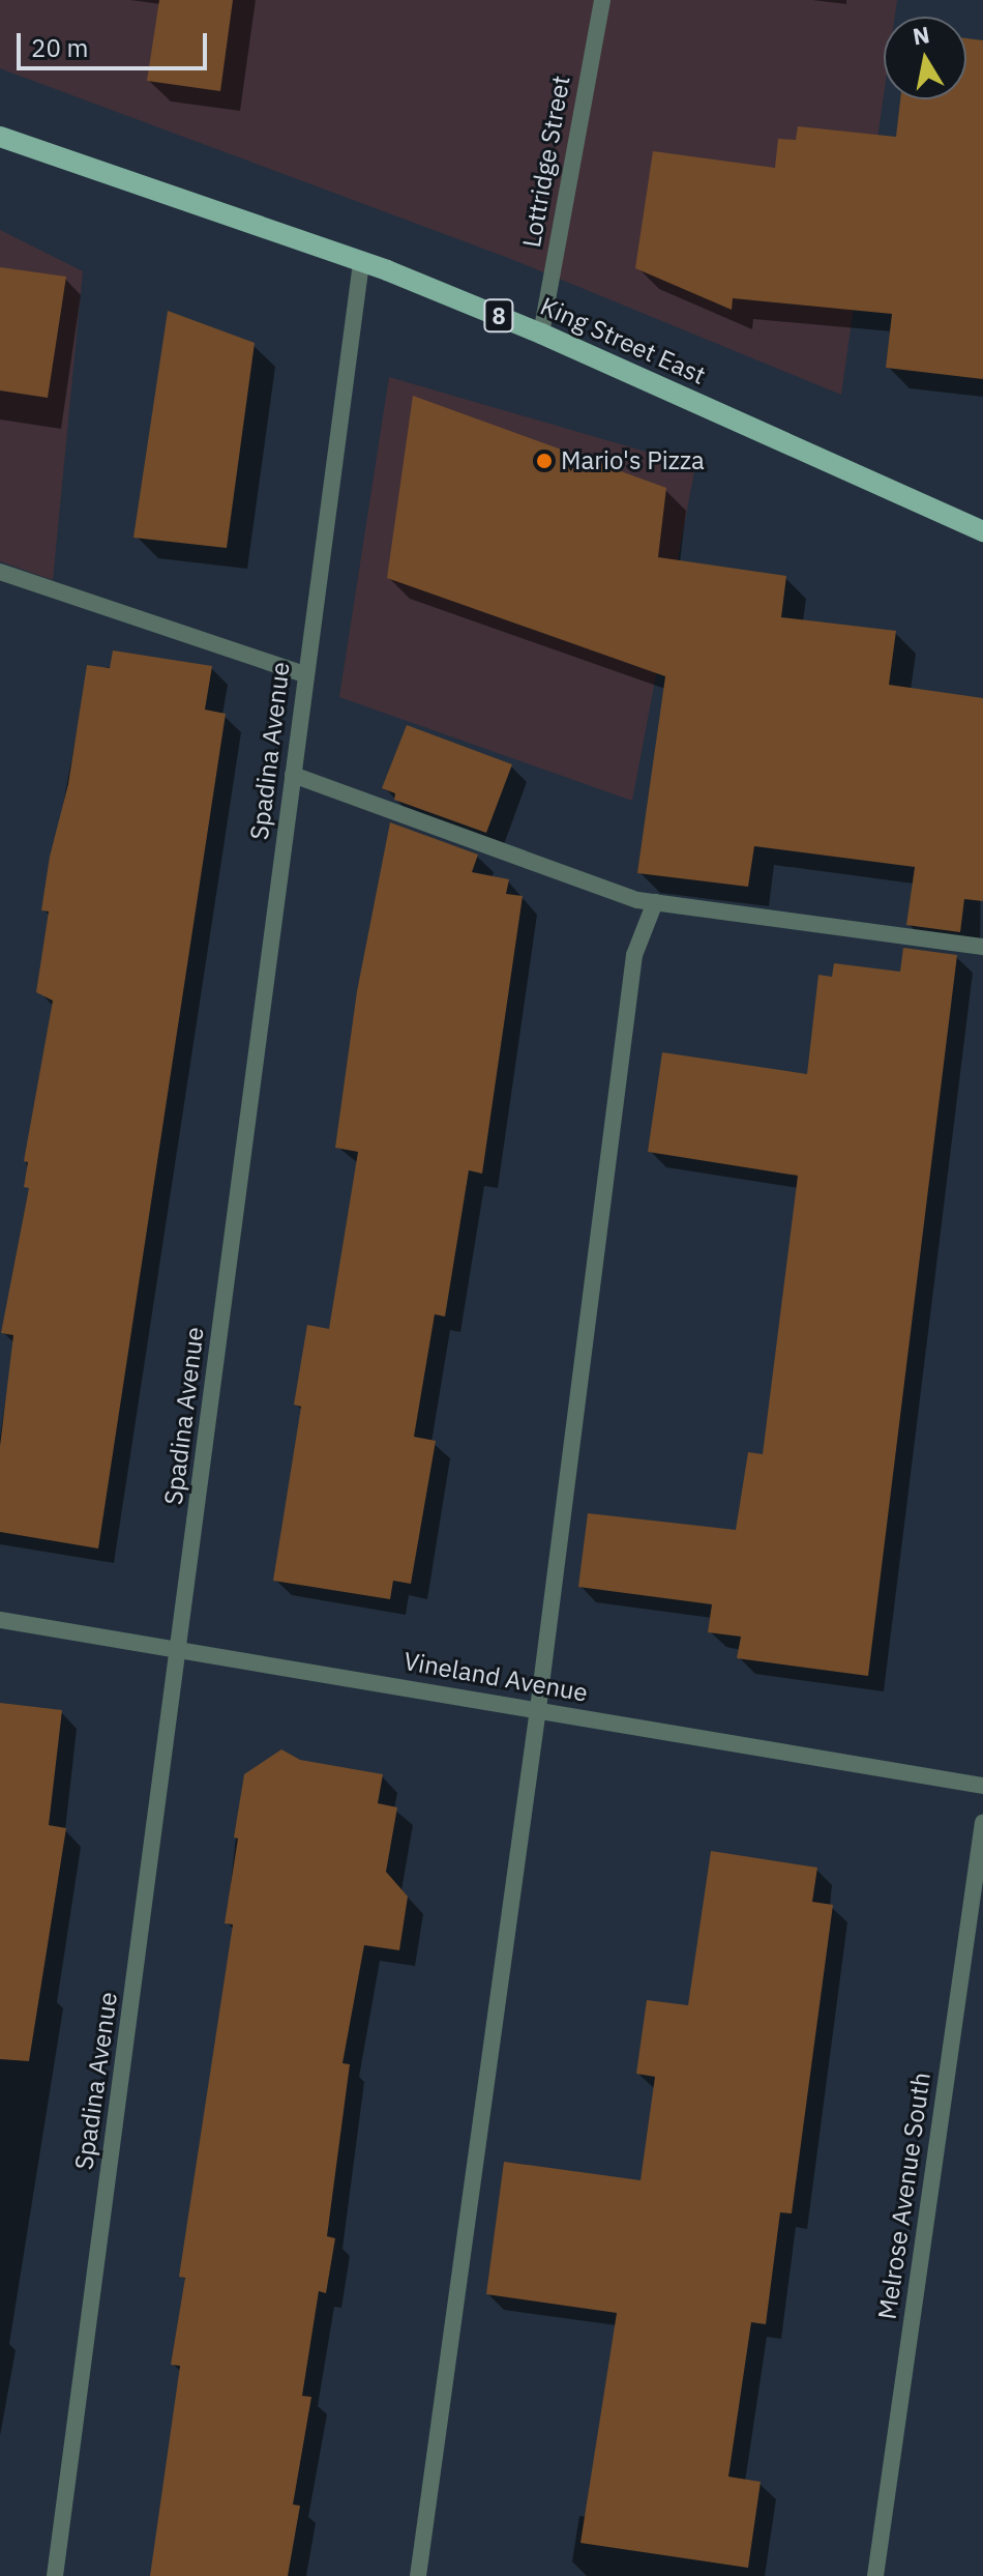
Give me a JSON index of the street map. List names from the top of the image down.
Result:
{
  "streets": {
    "main road": ["8", "King Street East"],
    "street": [
      "Lottridge Street",
      "Spadina Avenue",
      "Vineland Avenue",
      "Melrose Avenue South"
    ]
  },
  "crossings": [
    ["Lottridge Street", "King Street East"],
    ["King Street East", "Spadina Avenue"],
    ["Spadina Avenue", "Vineland Avenue"]
  ],
  "places": ["Mario's Pizza"],
  "scale_bar": "20 m",
  "north": "top"
}
